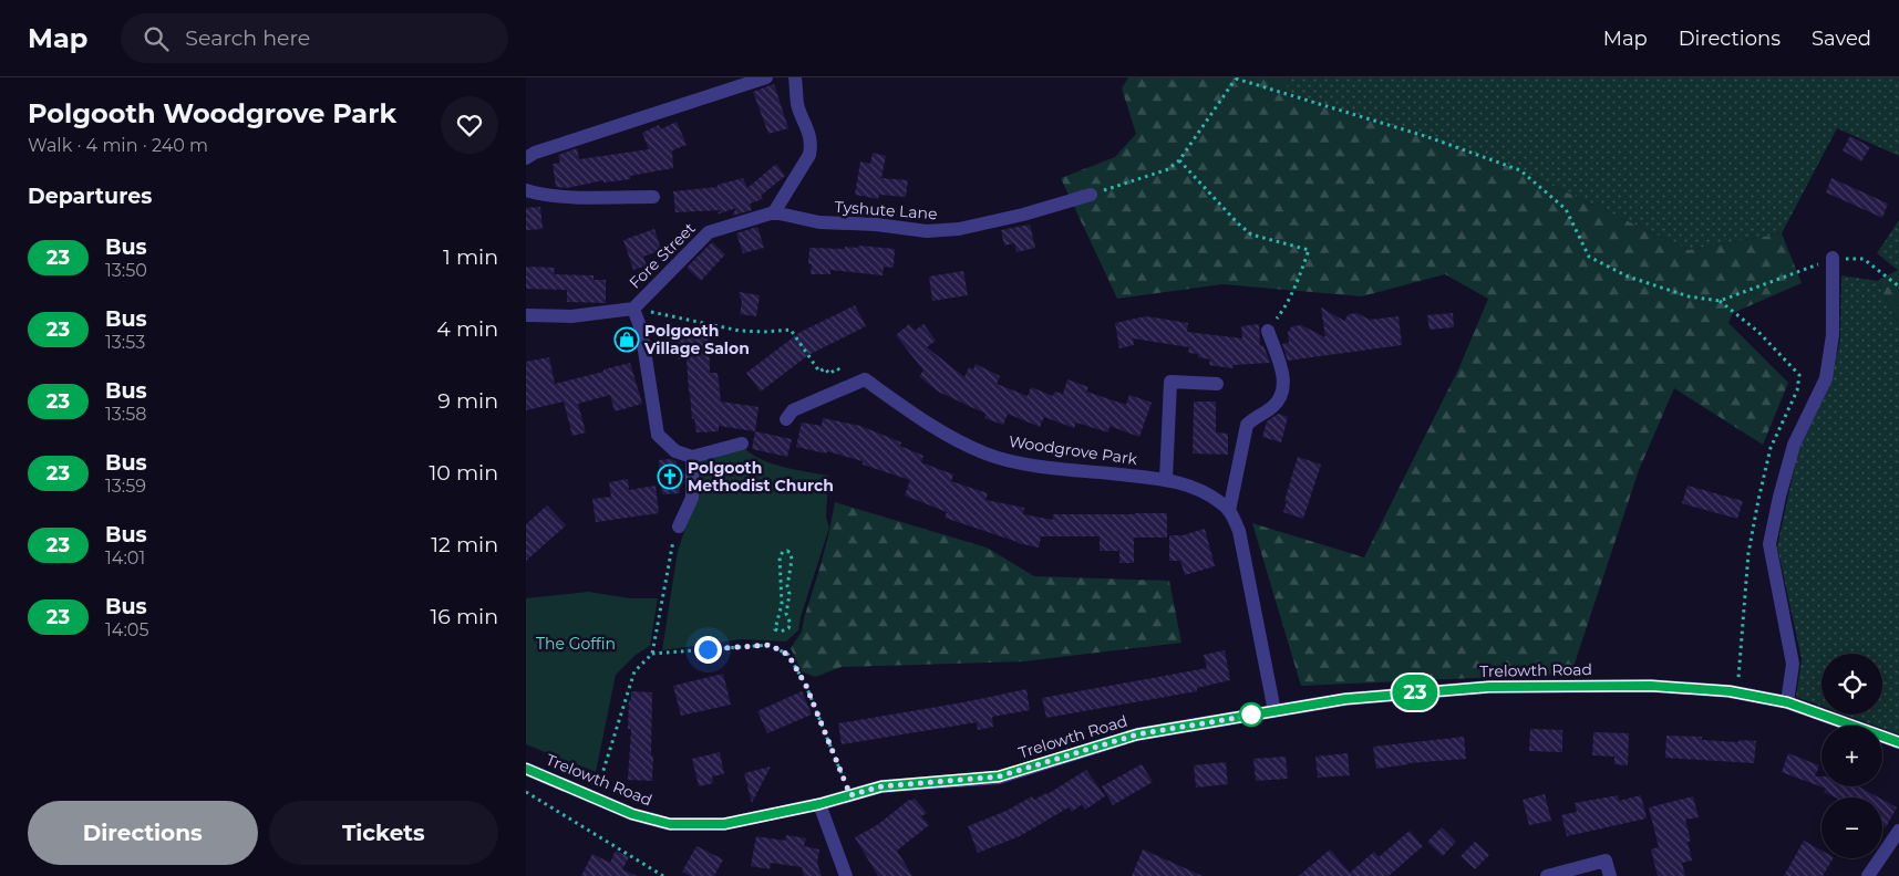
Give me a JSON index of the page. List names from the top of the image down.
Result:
{
  "streets": {
    "street": [
      "Tyshute Lane",
      "Fore Street",
      "Woodgrove Park",
      "Trelowth Road"
    ]
  },
  "crossings": [
    ["Tyshute Lane", "Fore Street"]
  ],
  "parks": ["The Goffin"],
  "places": {
    "shop": ["Polgooth Village Salon"],
    "church": ["Polgooth Methodist Church"]
  },
  "lines": ["bus line 23"],
  "page": {
    "header": "Map",
    "search": "Search here",
    "nav": ["Map", "Directions", "Saved"],
    "heading": [
      ["Polgooth Woodgrove Park", "Walk · 4 min · 240 m"],
      "Departures"
    ],
    "on_map": "23",
    "list": [
      {
        "mark": "23",
        "name": "Bus",
        "note": "13:50",
        "value": "1 min"
      },
      {
        "mark": "23",
        "name": "Bus",
        "note": "13:53",
        "value": "4 min"
      },
      {
        "mark": "23",
        "name": "Bus",
        "note": "13:58",
        "value": "9 min"
      },
      {
        "mark": "23",
        "name": "Bus",
        "note": "13:59",
        "value": "10 min"
      },
      {
        "mark": "23",
        "name": "Bus",
        "note": "14:01",
        "value": "12 min"
      },
      {
        "mark": "23",
        "name": "Bus",
        "note": "14:05",
        "value": "16 min"
      }
    ],
    "map_buttons": ["+", "−"],
    "buttons": ["Directions", "Tickets"]
  }
}
